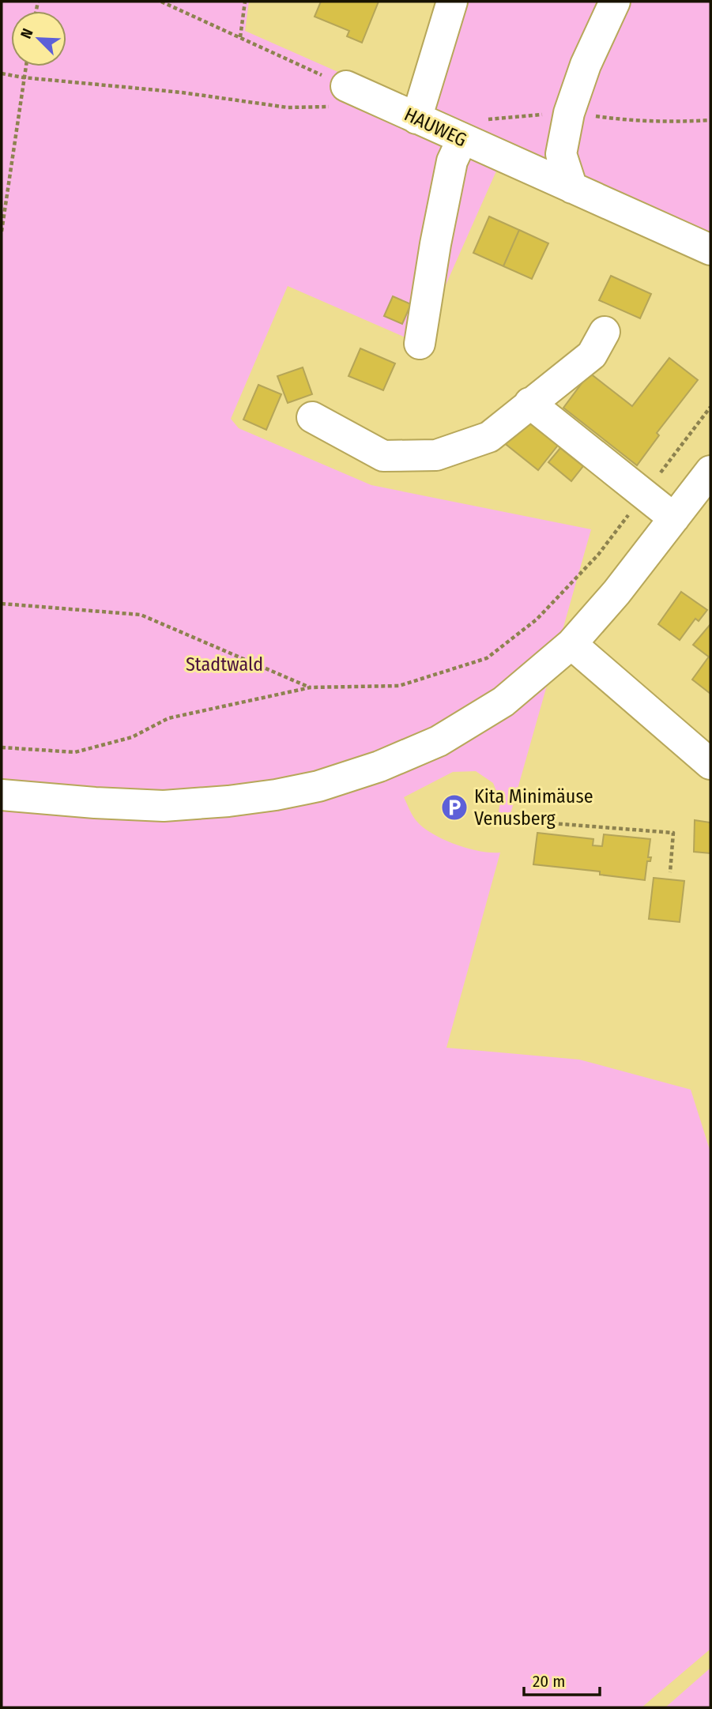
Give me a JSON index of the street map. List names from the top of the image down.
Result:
{
  "streets": {
    "street": ["HAUWEG"]
  },
  "parks": ["Stadtwald"],
  "places": {
    "parking": ["Kita Minimäuse Venusberg"]
  },
  "scale_bar": "20 m",
  "north": "top left"
}
